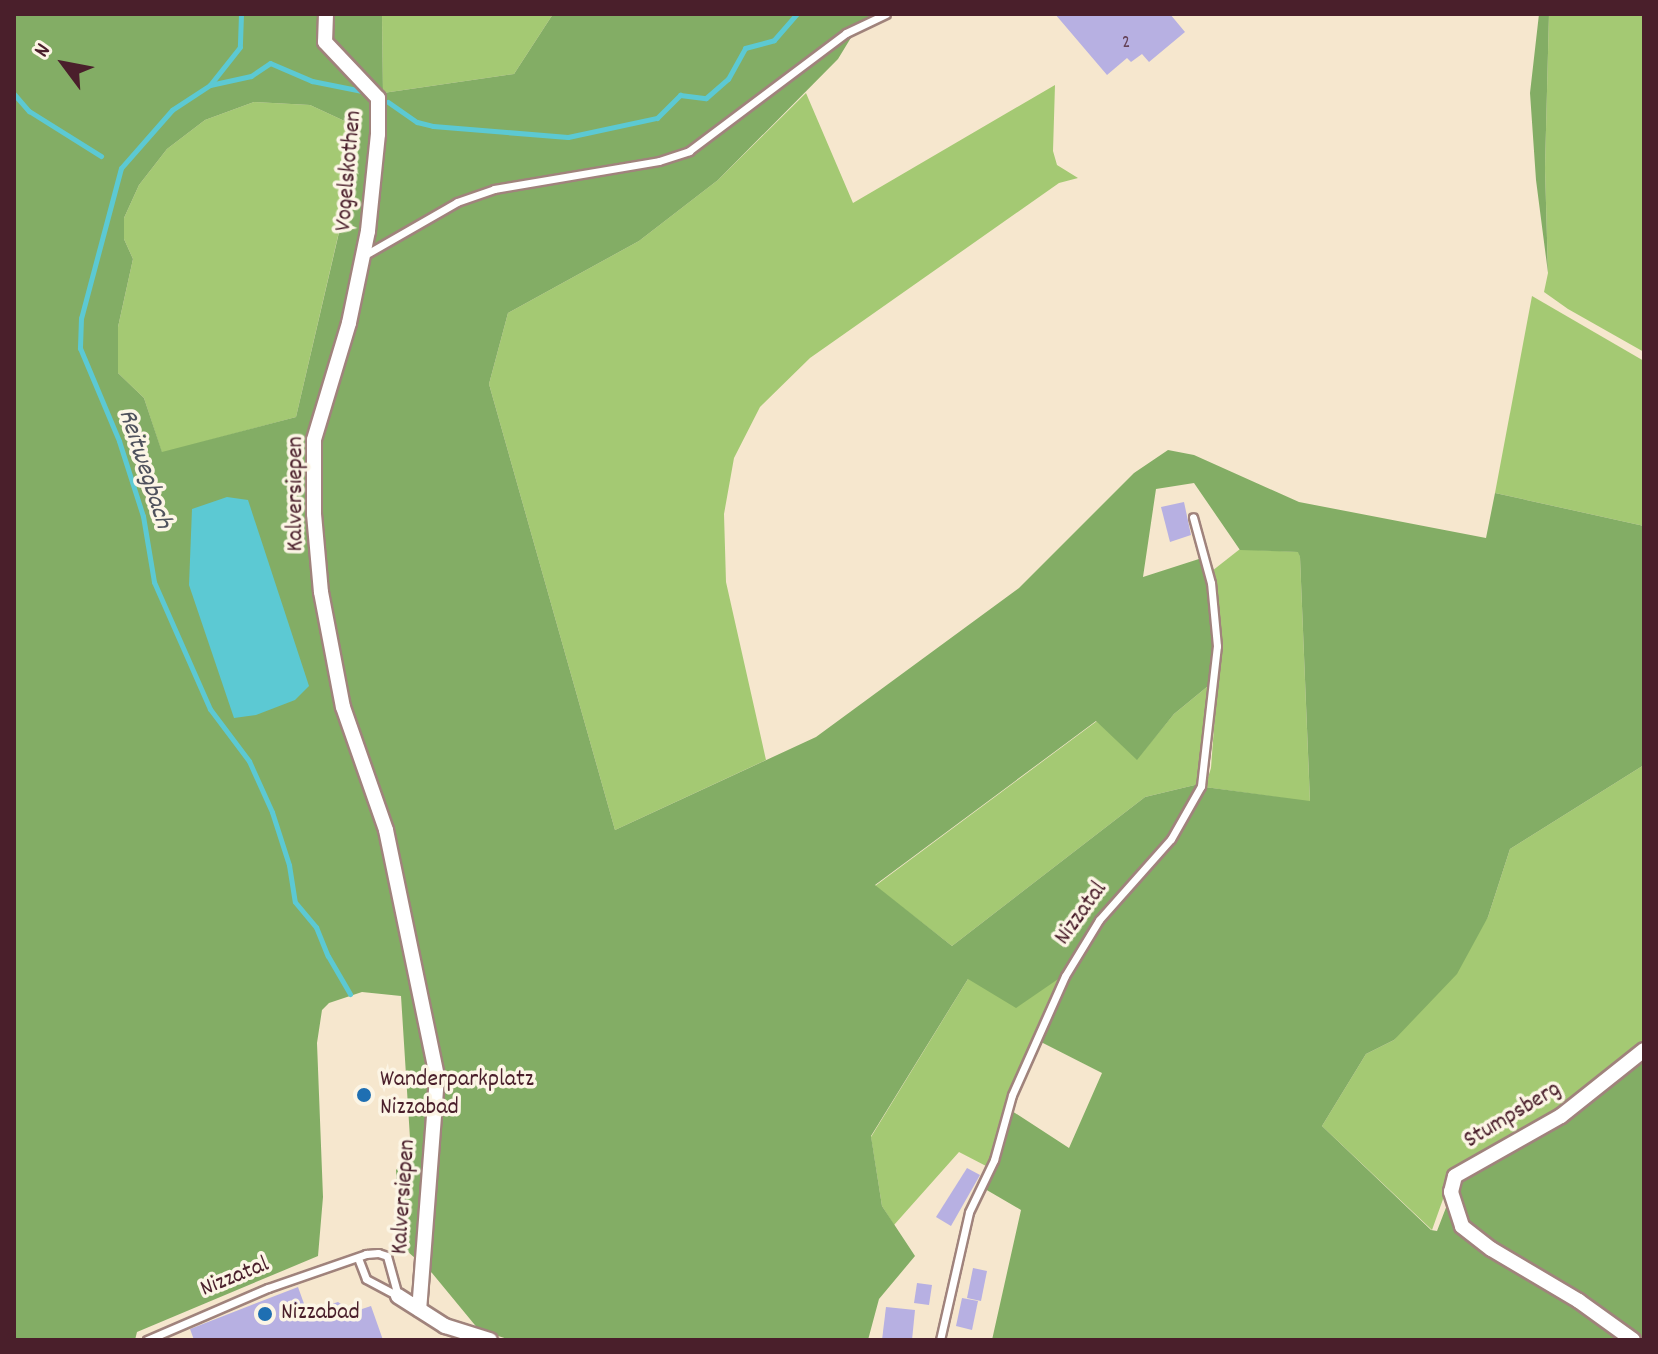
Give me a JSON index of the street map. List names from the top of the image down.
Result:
{
  "streets": {
    "street": ["Vogelskothen", "Kalversiepen", "Stumpsberg"],
    "lane": ["Nizzatal"]
  },
  "crossings": [
    ["Vogelskothen", "Kalversiepen"]
  ],
  "water": ["Reitwegbach"],
  "places": ["Wanderparkplatz Nizzabad", "Nizzabad"],
  "house_numbers": ["2"],
  "north": "top left"
}
